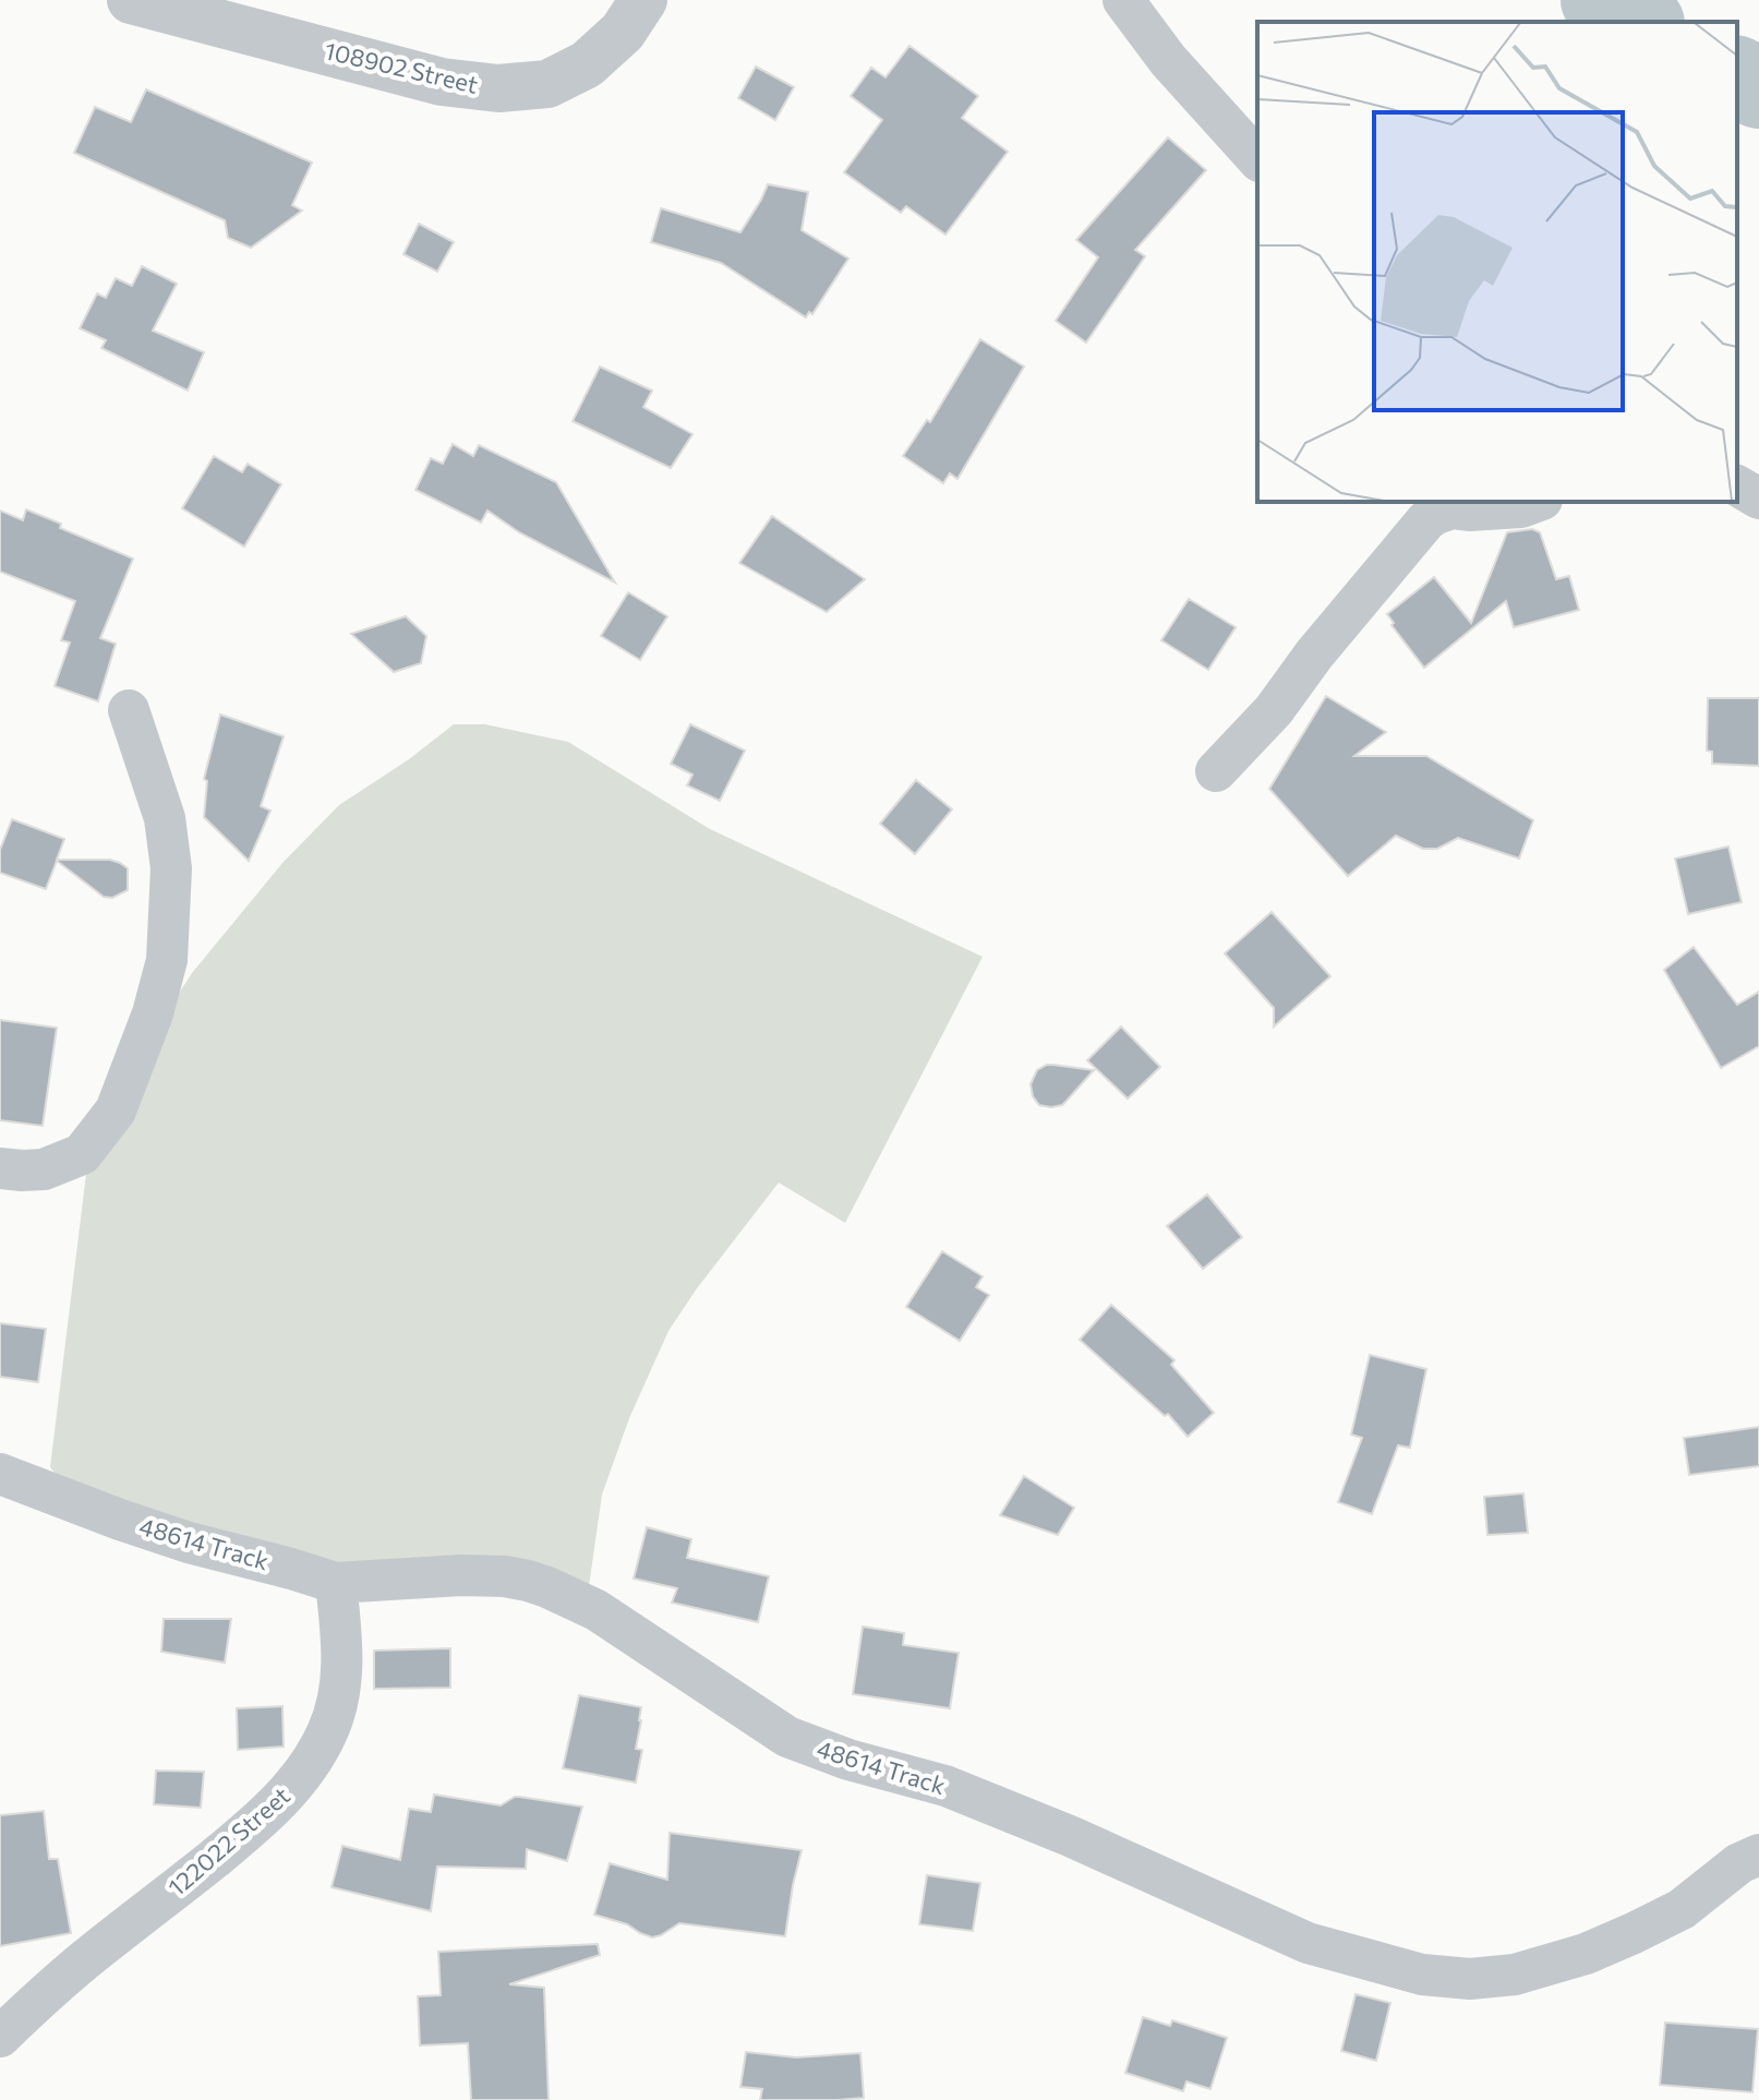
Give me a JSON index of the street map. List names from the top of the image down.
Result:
{
  "streets": {
    "street": ["108902 Street", "48614 Track", "122022 Street"]
  },
  "crossings": [
    ["48614 Track", "122022 Street"]
  ]
}
